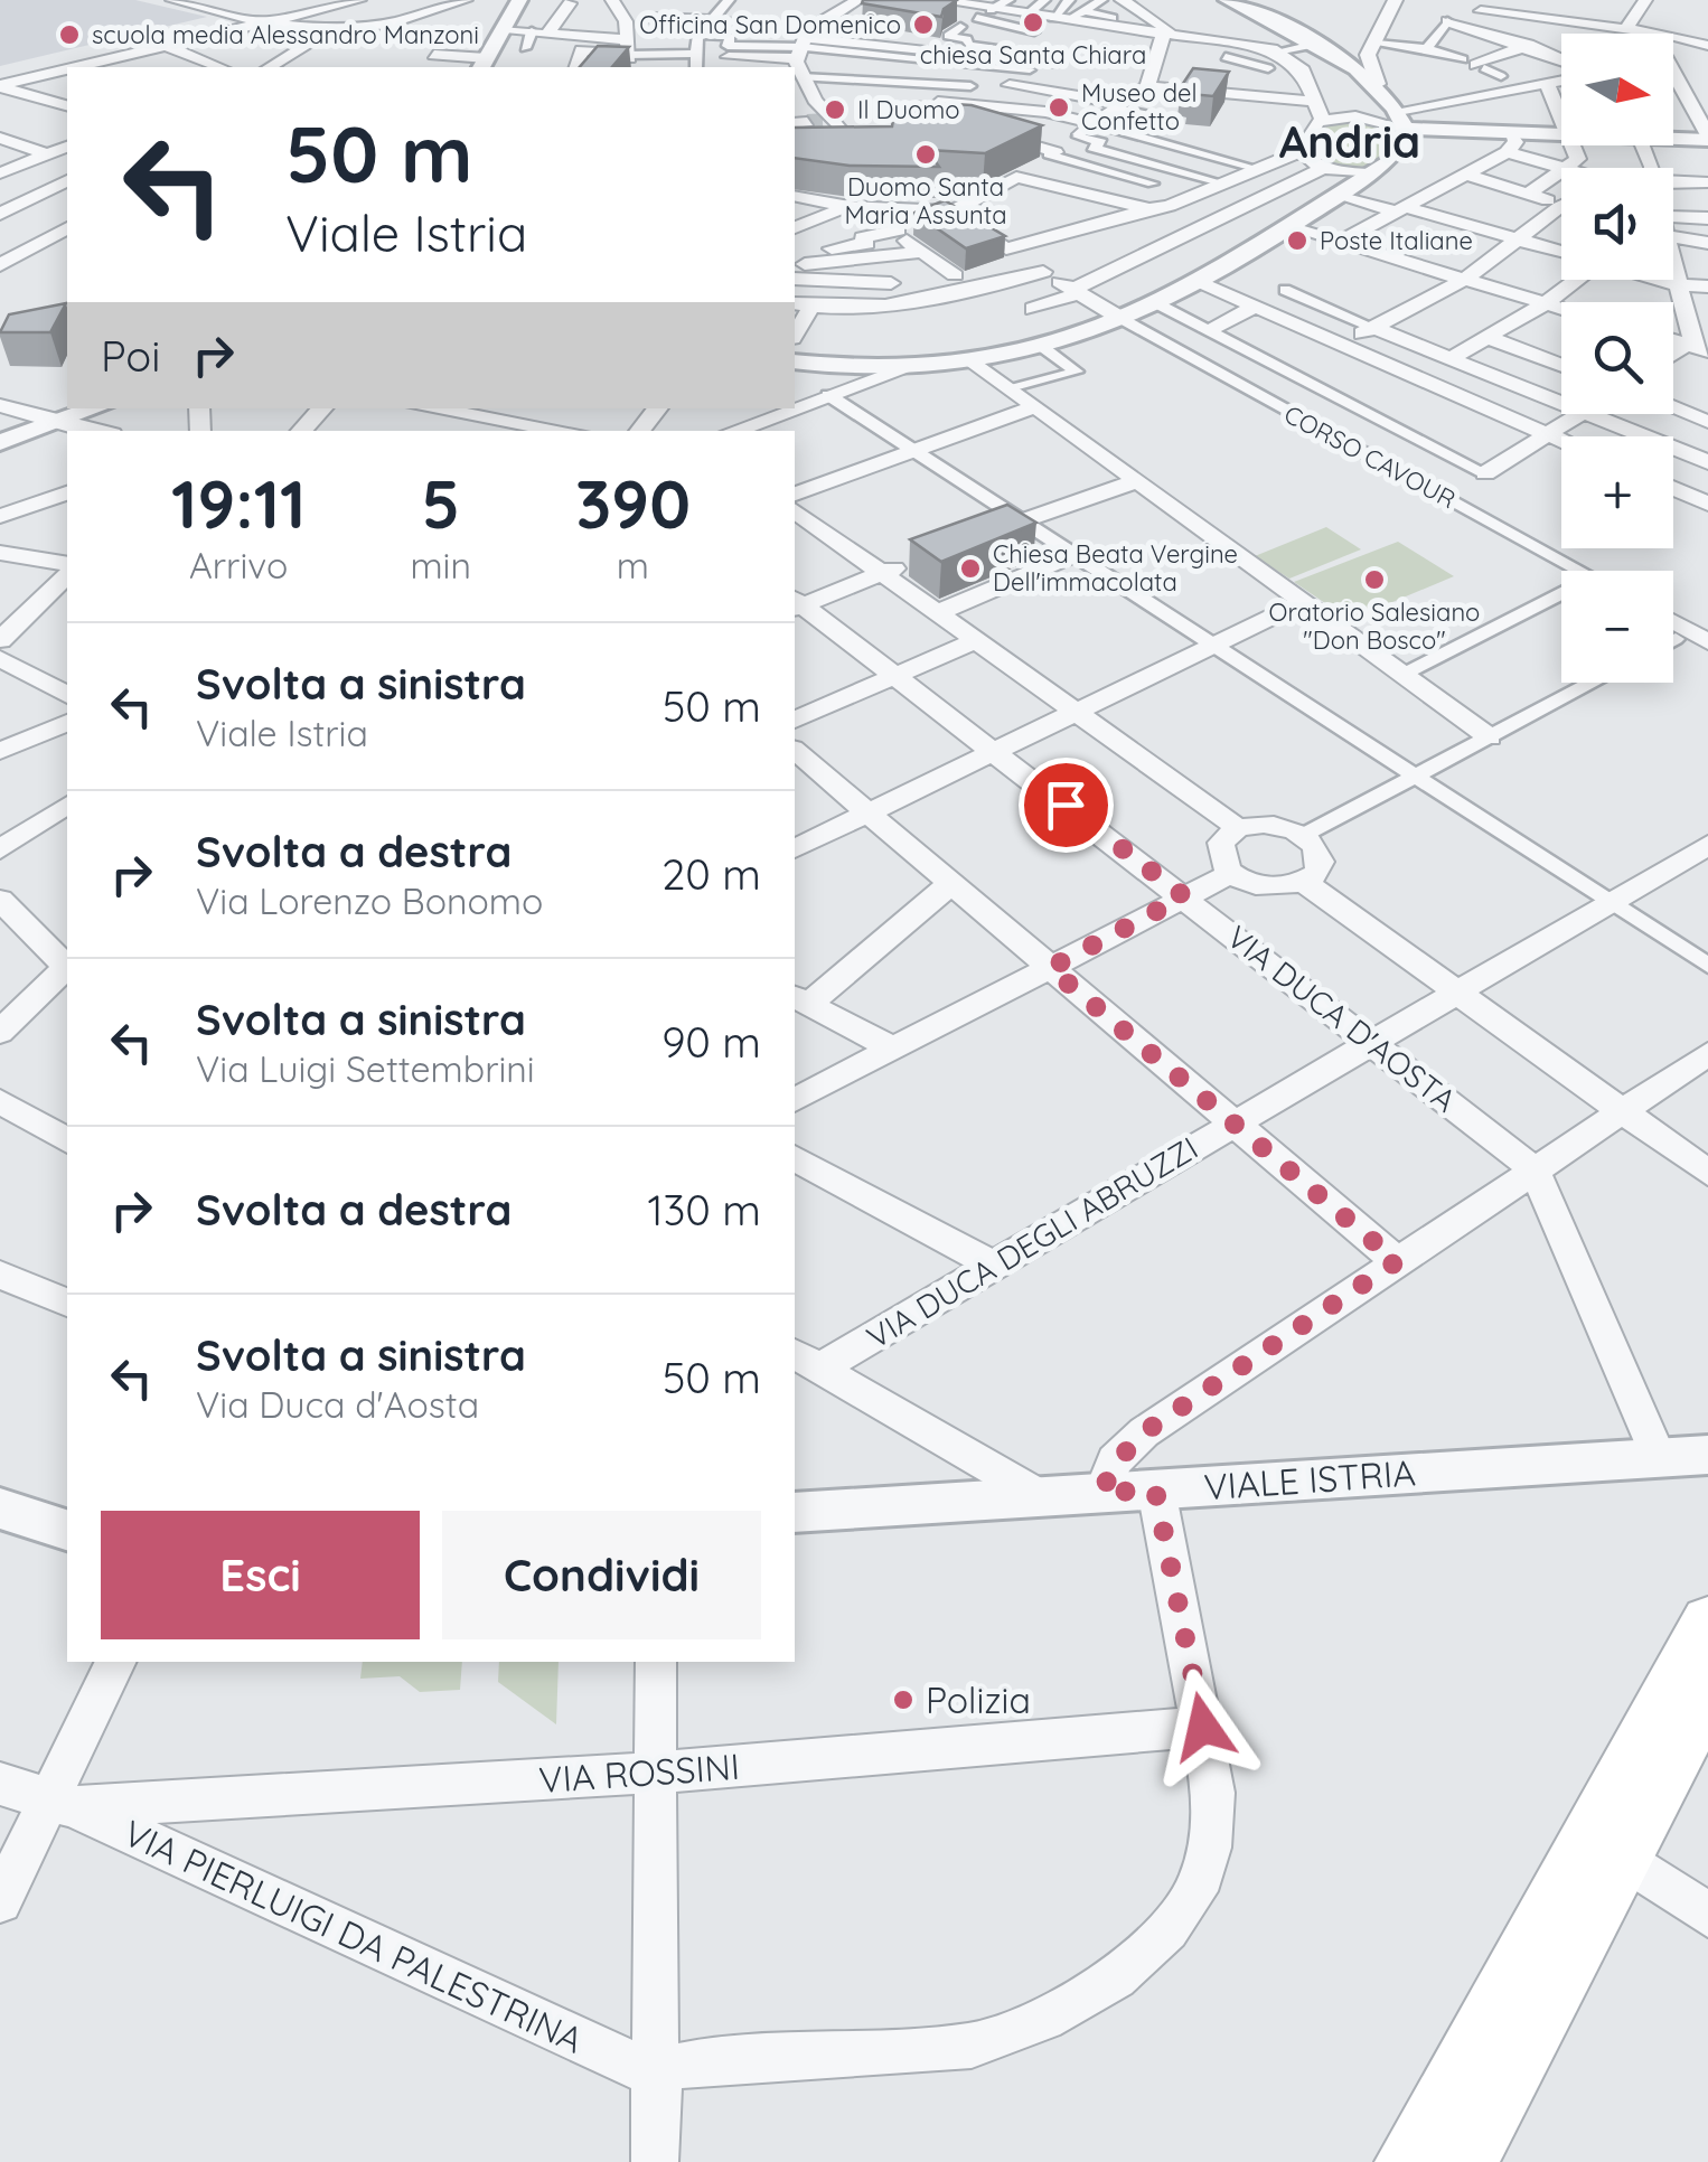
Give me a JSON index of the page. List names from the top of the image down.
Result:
{
  "streets": {
    "street": [
      "CORSO CAVOUR",
      "VIA DUCA D'AOSTA",
      "VIA DUCA DEGLI ABRUZZI",
      "VIALE ISTRIA",
      "VIA ROSSINI",
      "VIA PIERLUIGI DA PALESTRINA"
    ]
  },
  "crossings": [
    ["VIA DUCA D'AOSTA", "VIA DUCA DEGLI ABRUZZI"],
    ["VIA DUCA D'AOSTA", "VIALE ISTRIA"],
    ["VIA ROSSINI", "VIA PIERLUIGI DA PALESTRINA"]
  ],
  "districts": ["Andria"],
  "places": [
    "chiesa Santa Chiara",
    "Officina San Domenico",
    "scuola media Alessandro Manzoni",
    "Museo del Confetto",
    "Il Duomo",
    "Duomo Santa Maria Assunta",
    "Poste Italiane",
    "Chiesa Beata Vergine Dell'immacolata",
    "Oratorio Salesiano \"Don Bosco\"",
    "Polizia"
  ],
  "north": "right",
  "page": {
    "map_buttons": ["+", "−"],
    "turn": ["50 m", "Viale Istria"],
    "then": "Poi",
    "eta": [
      "19:11",
      "Arrivo",
      "5",
      "min",
      "390",
      "m"
    ],
    "list": [
      {
        "name": "Svolta a sinistra",
        "note": "Viale Istria",
        "value": "50 m"
      },
      {
        "name": "Svolta a destra",
        "note": "Via Lorenzo Bonomo",
        "value": "20 m"
      },
      {
        "name": "Svolta a sinistra",
        "note": "Via Luigi Settembrini",
        "value": "90 m"
      },
      {
        "name": "Svolta a destra",
        "value": "130 m"
      },
      {
        "name": "Svolta a sinistra",
        "note": "Via Duca d'Aosta",
        "value": "50 m"
      }
    ],
    "buttons": ["Esci", "Condividi"]
  }
}
